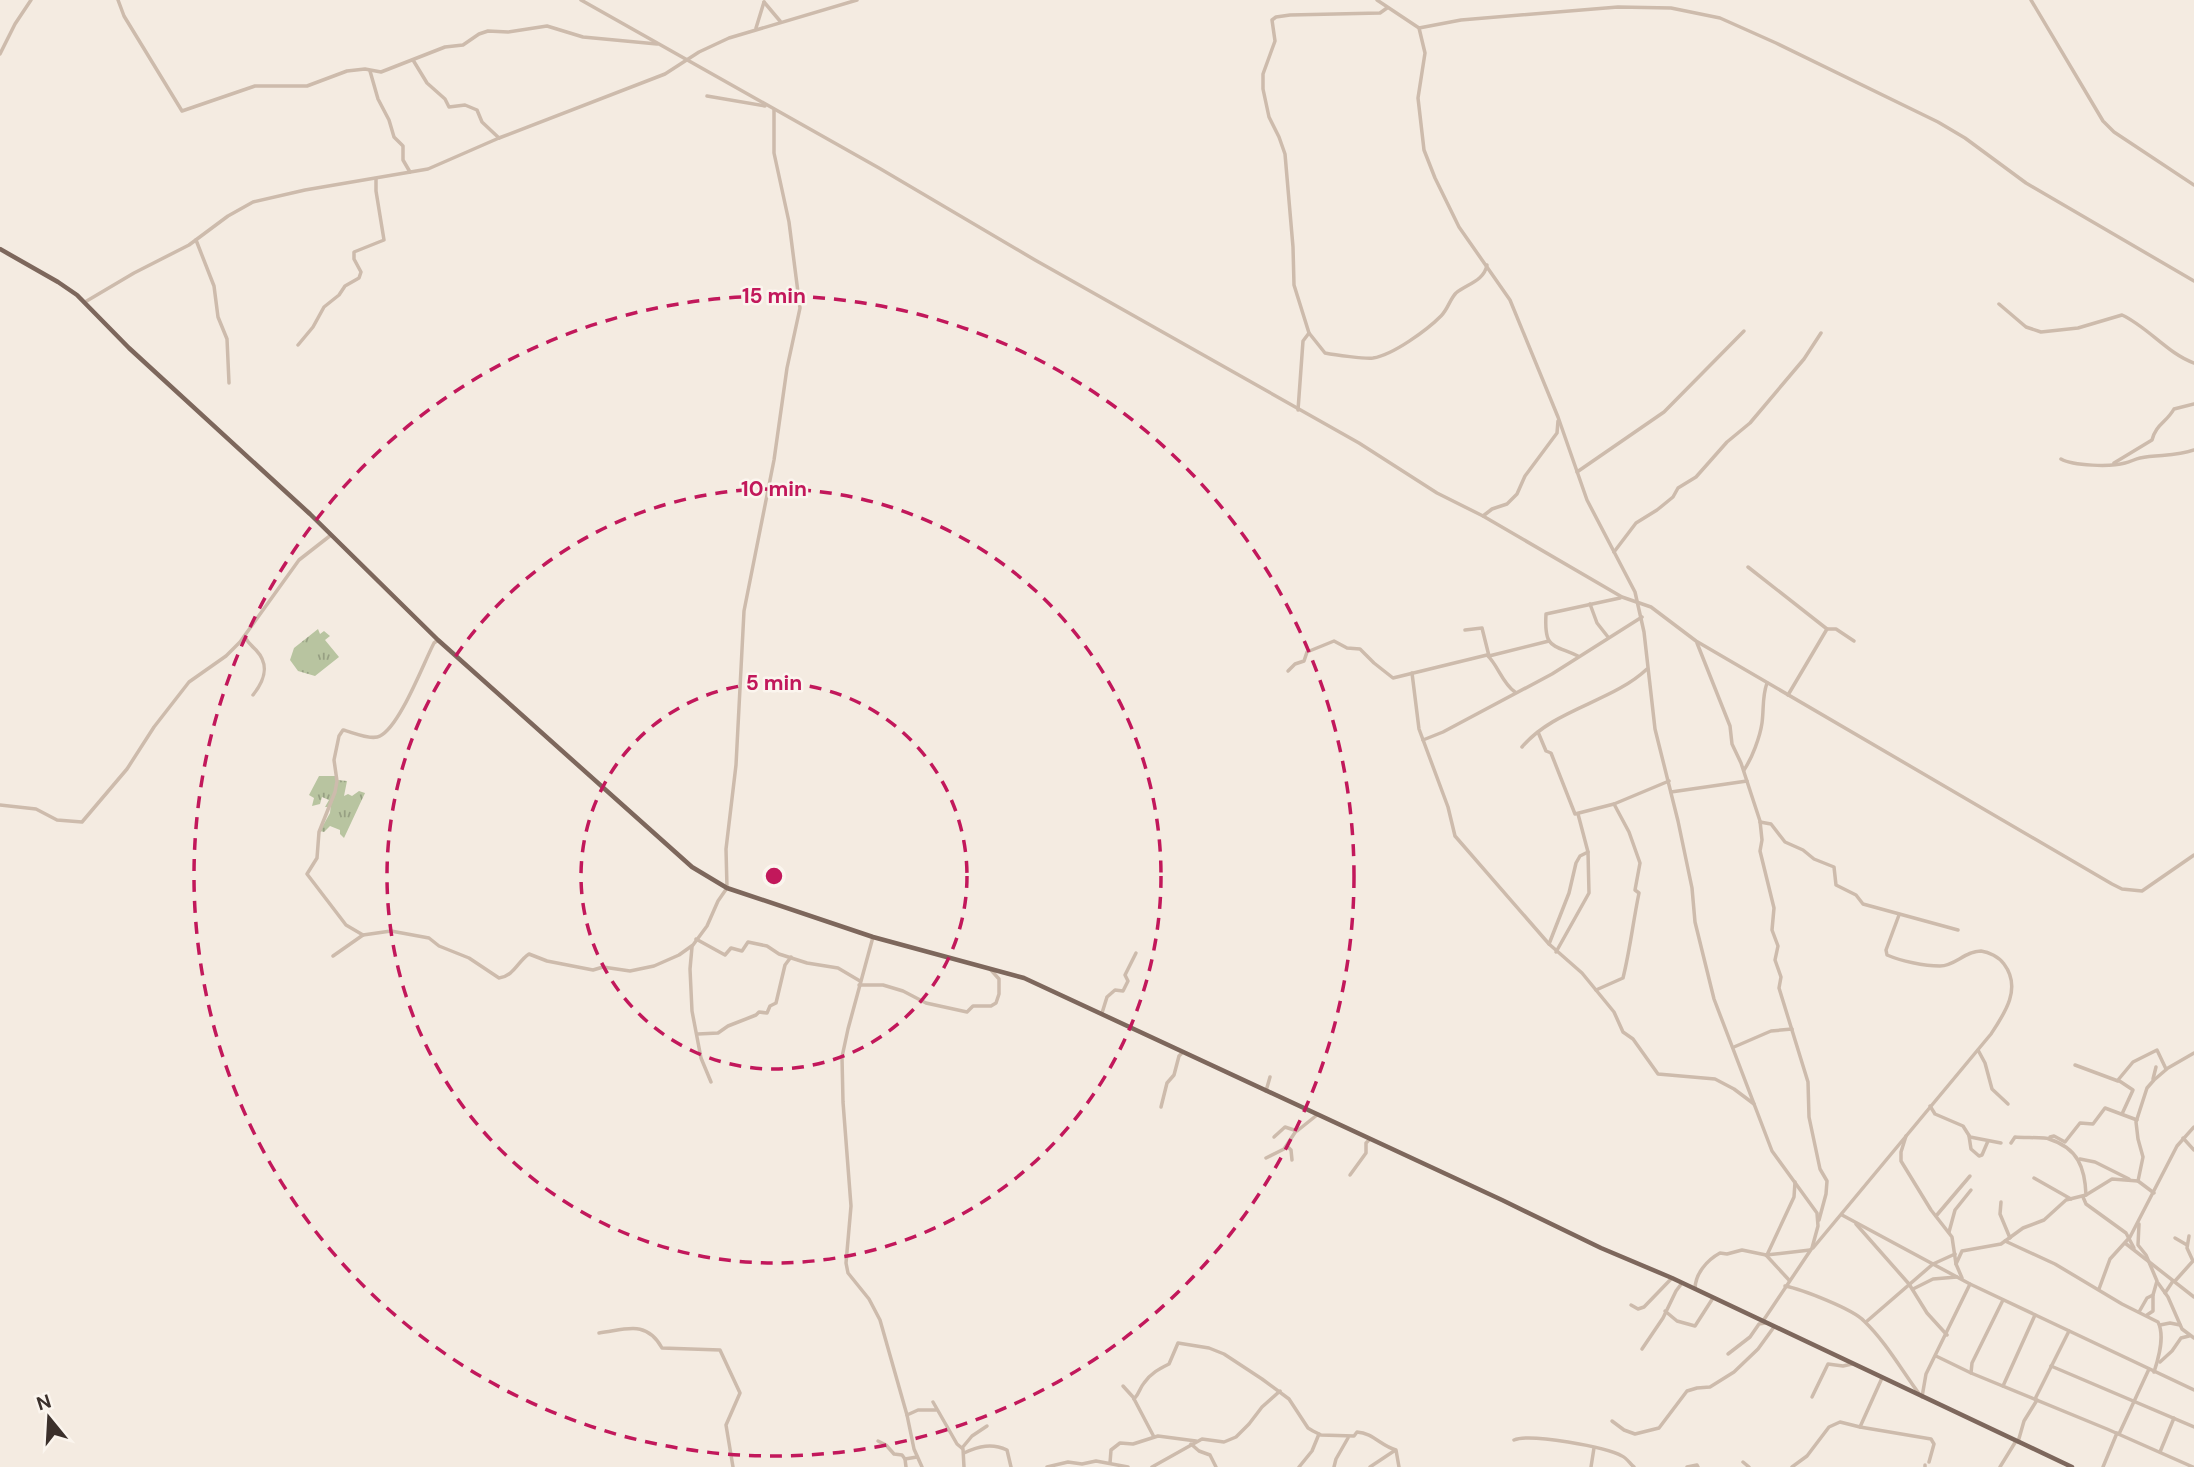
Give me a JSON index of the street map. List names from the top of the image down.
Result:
{
  "north": "top",
  "rings": ["15 min", "10 min", "5 min"]
}
